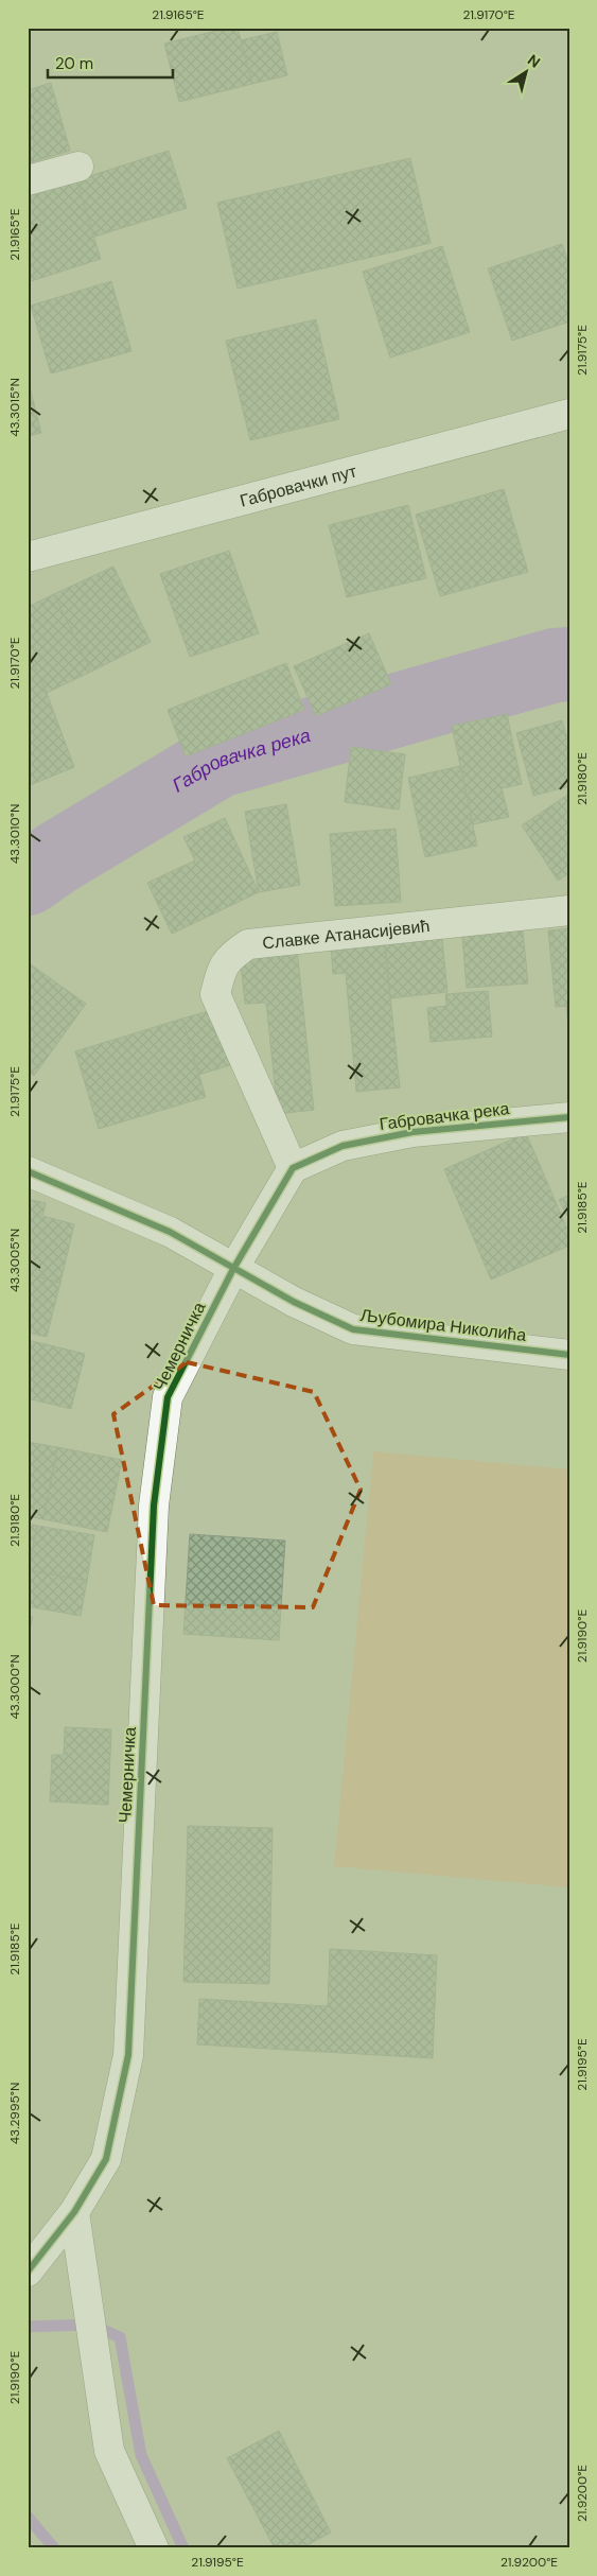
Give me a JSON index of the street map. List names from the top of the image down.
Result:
{
  "streets": {
    "street": [
      "Габровачки пут",
      "Славке Атанасијевић",
      "Габровачка река",
      "Љубомира Николића",
      "Чемерничка"
    ]
  },
  "crossings": [
    ["Славке Атанасијевић", "Габровачка река"],
    ["Љубомира Николића", "Чемерничка"]
  ],
  "water": ["Габровачка река"],
  "scale_bar": "20 m",
  "north": "top right",
  "coordinates": [
    "21.9165°E",
    "21.9170°E",
    "21.9175°E",
    "43.3015°N",
    "21.9180°E",
    "43.3010°N",
    "21.9185°E",
    "43.3005°N",
    "21.9190°E",
    "43.3000°N",
    "21.9195°E",
    "43.2995°N",
    "21.9200°E"
  ]
}
